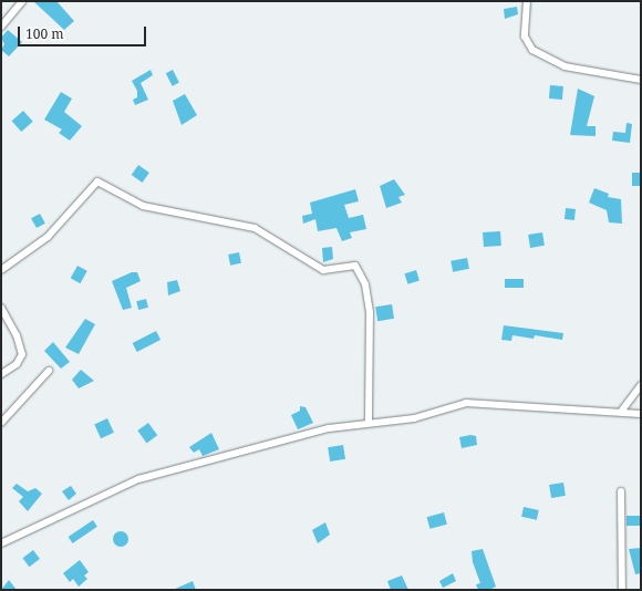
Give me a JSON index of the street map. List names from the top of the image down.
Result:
{
  "scale_bar": "100 m"
}
